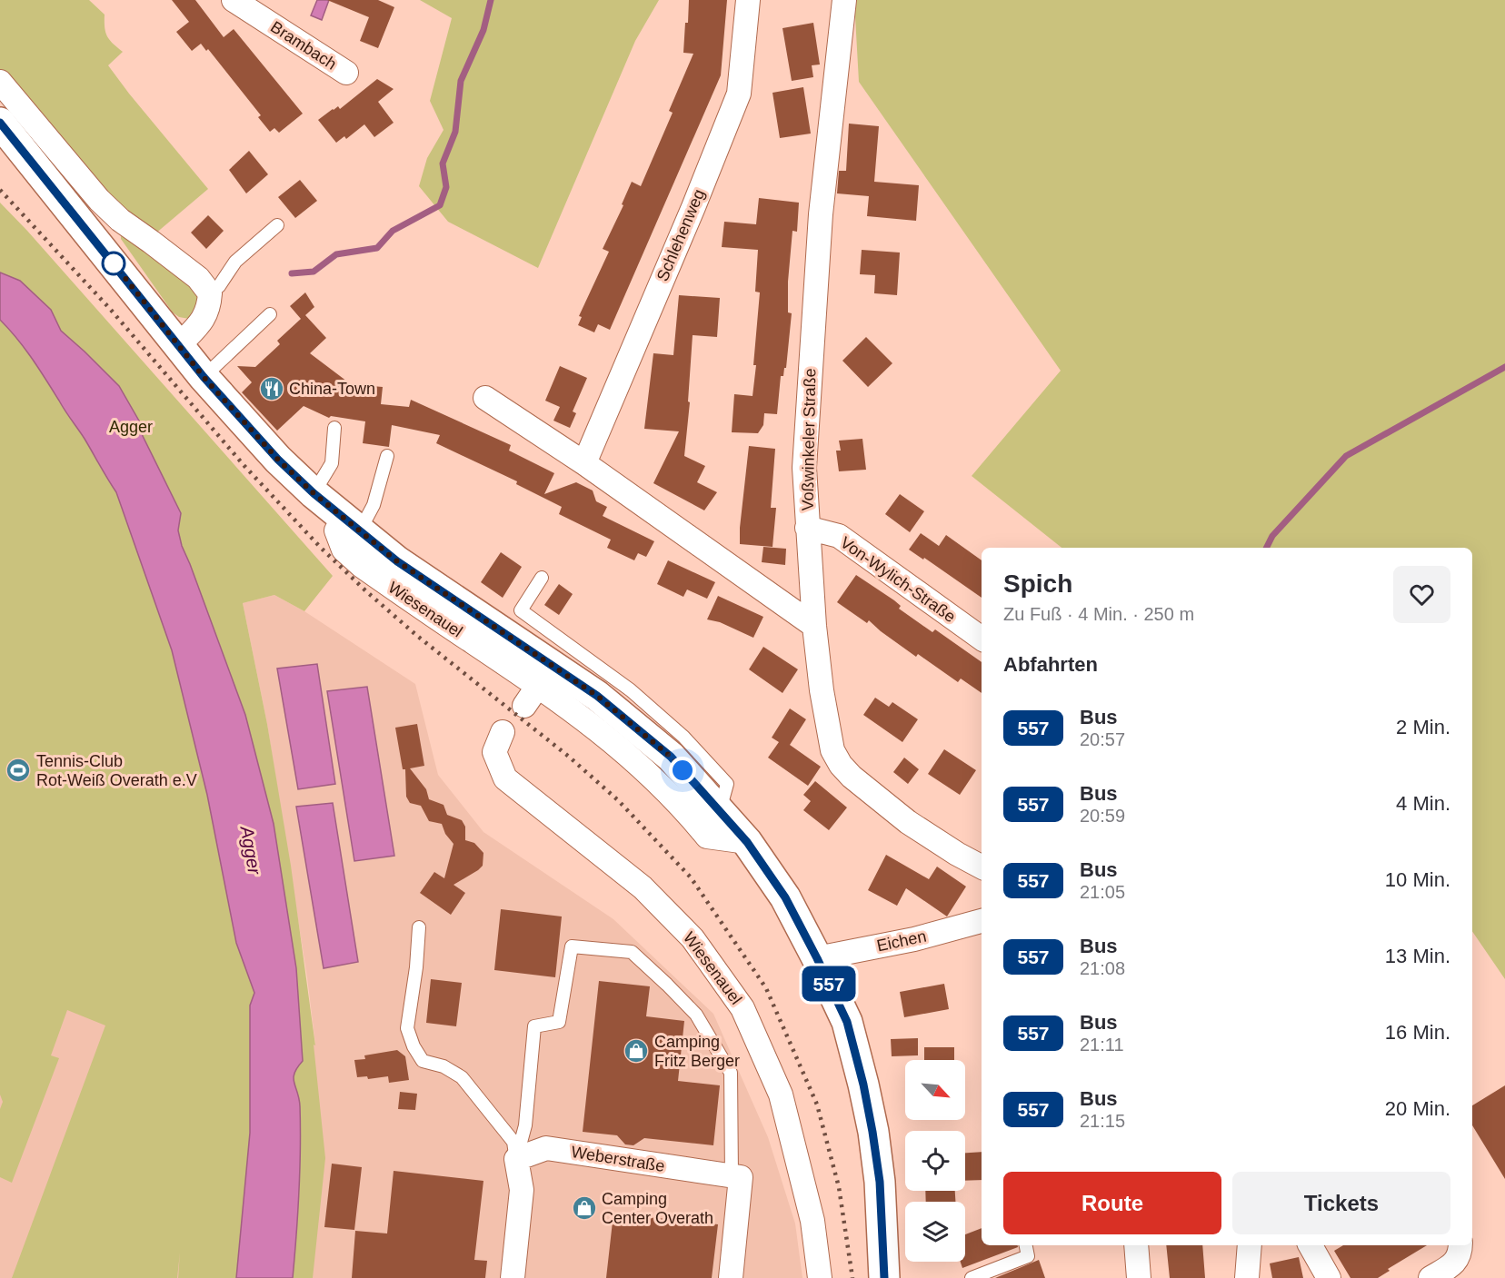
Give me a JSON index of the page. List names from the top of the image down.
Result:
{
  "streets": {
    "street": [
      "Brambach",
      "Schlehenweg",
      "Voßwinkeler Straße",
      "Von-Wylich-Straße",
      "Wiesenauel",
      "Eichen",
      "Weberstraße"
    ]
  },
  "crossings": [
    ["Voßwinkeler Straße", "Von-Wylich-Straße"]
  ],
  "water": ["Agger"],
  "parks": ["Agger"],
  "places": {
    "restaurant": ["China-Town"],
    "sports": ["Tennis-Club Rot-Weiß Overath e.V"],
    "shop": ["Camping Fritz Berger", "Camping Center Overath"]
  },
  "lines": ["bus line 557"],
  "north": "bottom right",
  "page": {
    "on_map": "557",
    "heading": [
      ["Spich", "Zu Fuß · 4 Min. · 250 m"],
      "Abfahrten"
    ],
    "list": [
      {
        "mark": "557",
        "name": "Bus",
        "note": "20:57",
        "value": "2 Min."
      },
      {
        "mark": "557",
        "name": "Bus",
        "note": "20:59",
        "value": "4 Min."
      },
      {
        "mark": "557",
        "name": "Bus",
        "note": "21:05",
        "value": "10 Min."
      },
      {
        "mark": "557",
        "name": "Bus",
        "note": "21:08",
        "value": "13 Min."
      },
      {
        "mark": "557",
        "name": "Bus",
        "note": "21:11",
        "value": "16 Min."
      },
      {
        "mark": "557",
        "name": "Bus",
        "note": "21:15",
        "value": "20 Min."
      }
    ],
    "buttons": ["Route", "Tickets"]
  }
}
